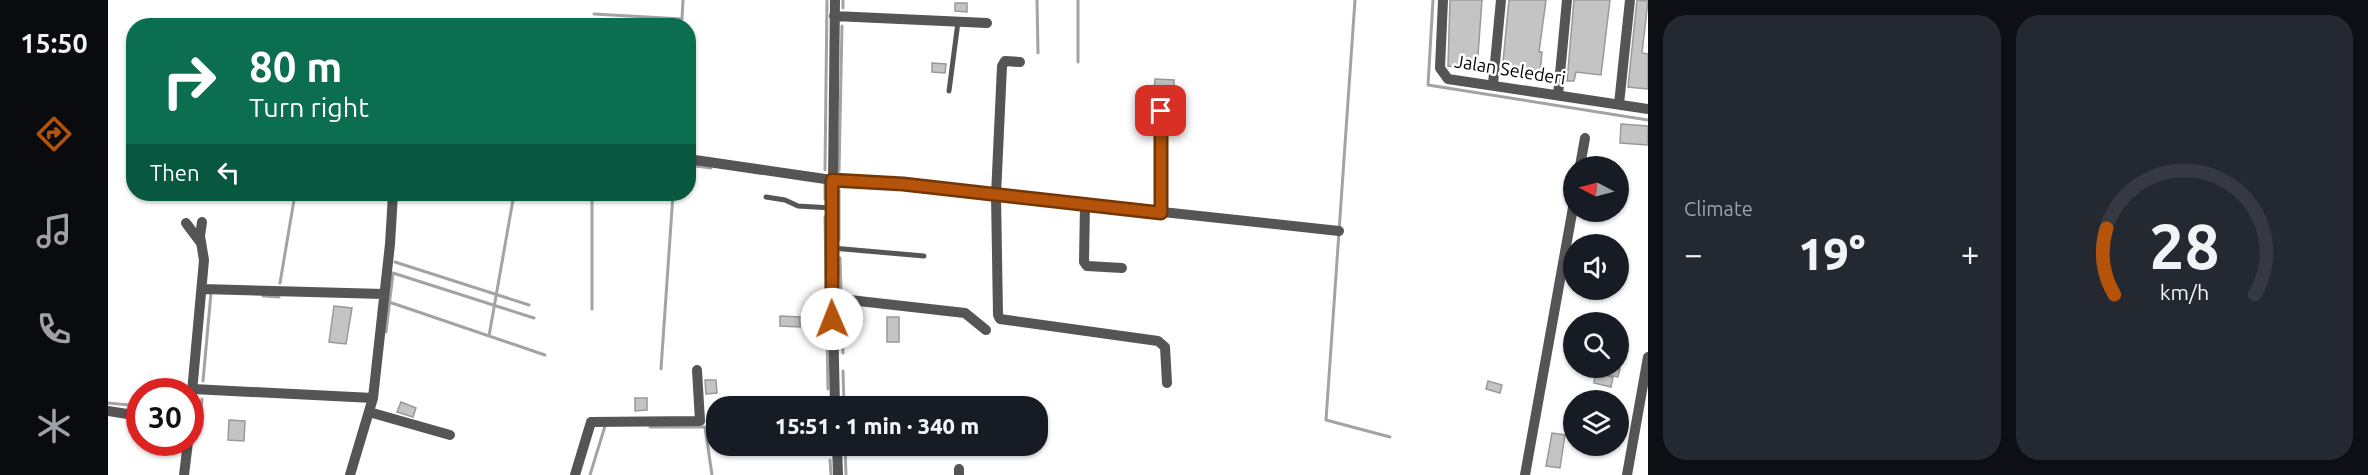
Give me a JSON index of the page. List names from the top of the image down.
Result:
{
  "streets": {
    "street": ["Jalan Selederi"]
  },
  "north": "left",
  "page": {
    "tabs": "15:50",
    "tile": "Climate",
    "turn": ["80 m", "Turn right"],
    "then": "Then",
    "heat": ["−", "19°", "+"],
    "limit": "30",
    "trip": "15:51 · 1 min · 340 m",
    "gauge": ["28", "km/h"]
  }
}
